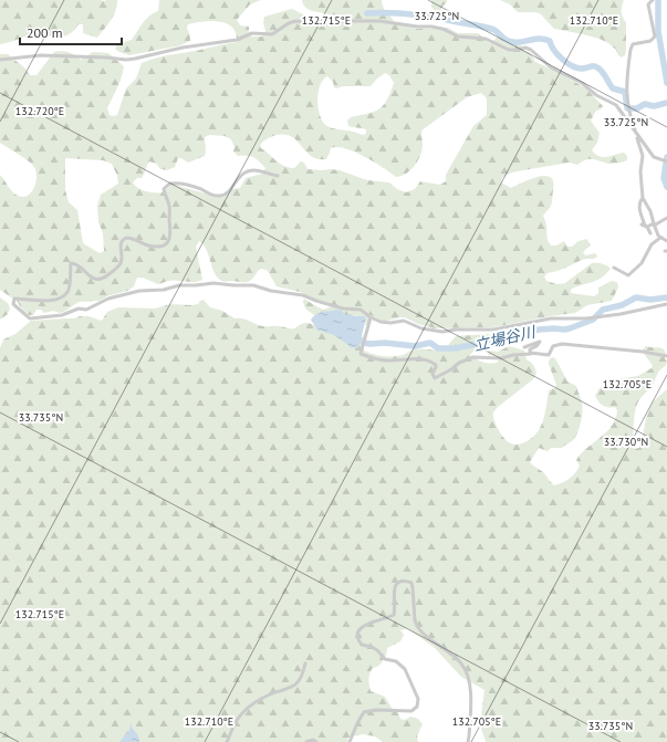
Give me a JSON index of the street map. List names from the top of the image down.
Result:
{
  "water": ["立場谷川"],
  "scale_bar": "200 m",
  "coordinates": [
    "33.725°N",
    "132.715°E",
    "132.710°E",
    "132.720°E",
    "132.705°E",
    "33.735°N",
    "33.730°N"
  ]
}
